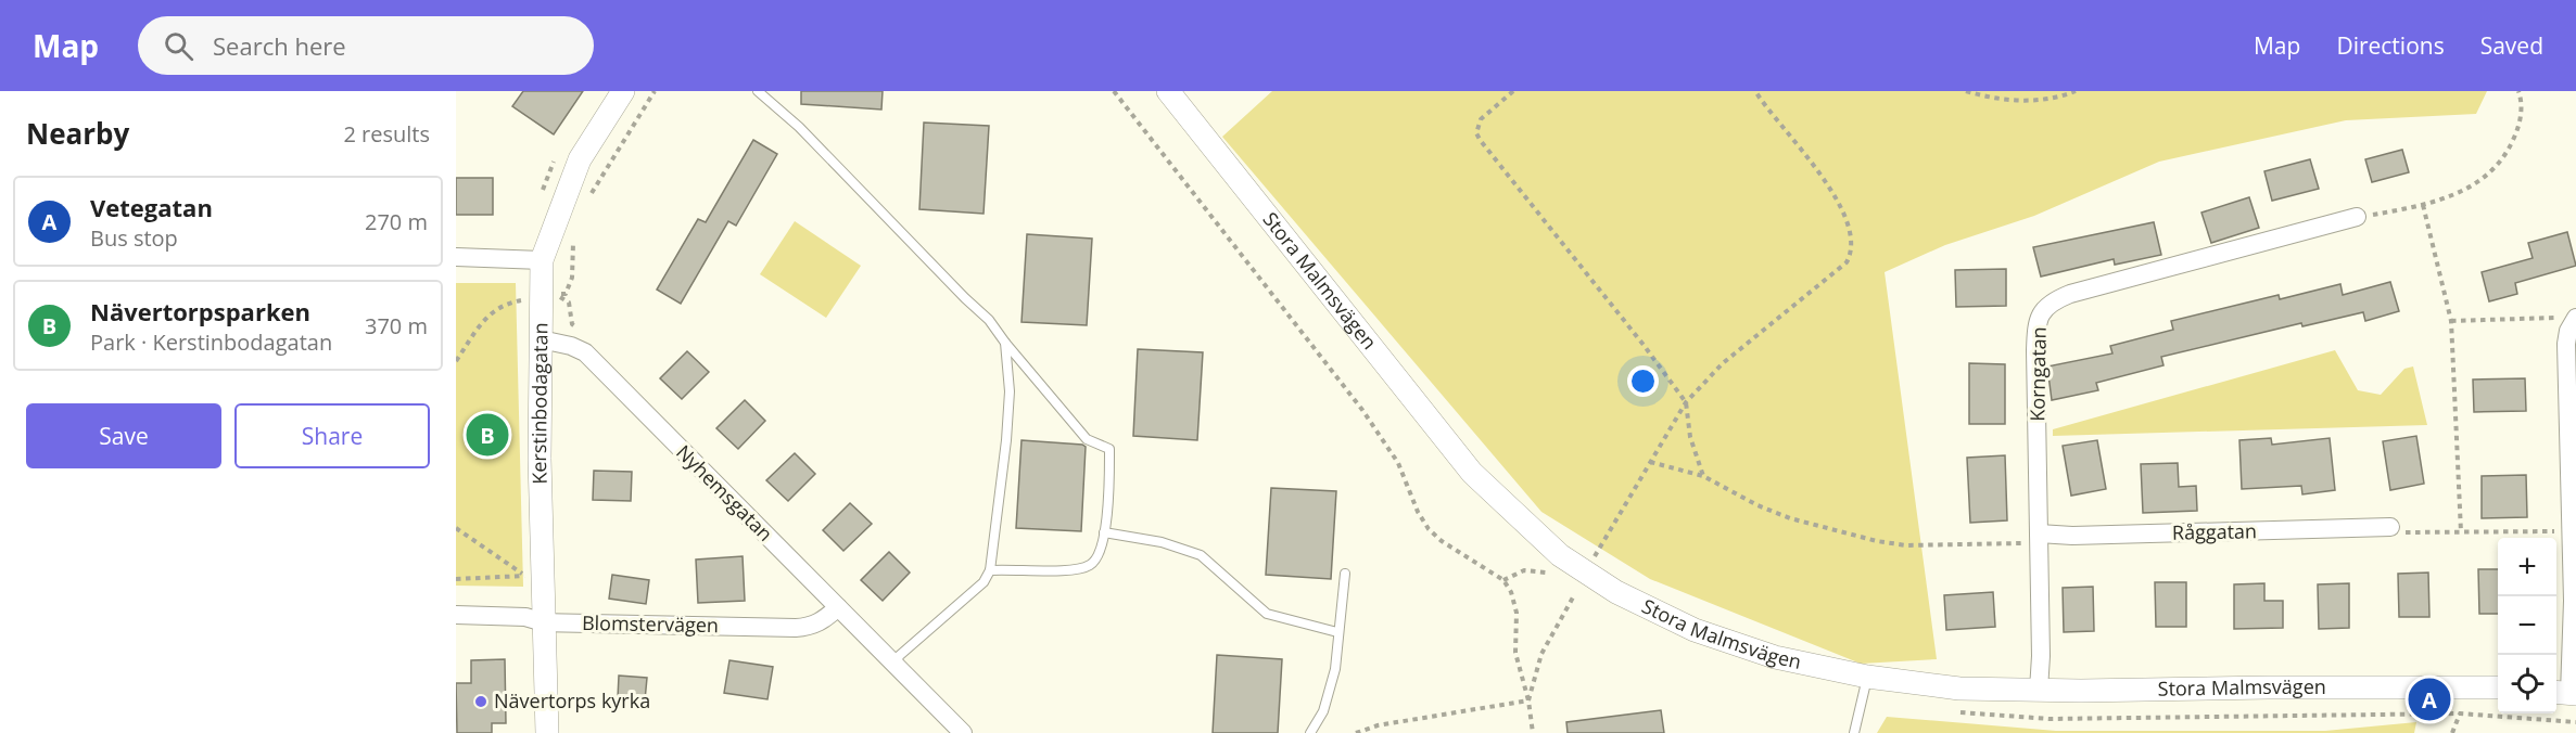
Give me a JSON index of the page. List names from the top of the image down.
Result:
{
  "streets": {
    "street": [
      "Stora Malmsvägen",
      "Korngatan",
      "Kerstinbodagatan",
      "Nyhemsgatan",
      "Råggatan",
      "Blomstervägen"
    ]
  },
  "crossings": [
    ["Stora Malmsvägen", "Korngatan"],
    ["Korngatan", "Råggatan"],
    ["Kerstinbodagatan", "Nyhemsgatan"],
    ["Kerstinbodagatan", "Blomstervägen"],
    ["Nyhemsgatan", "Blomstervägen"]
  ],
  "places": ["Nävertorps kyrka"],
  "page": {
    "header": "Map",
    "search": "Search here",
    "nav": ["Map", "Directions", "Saved"],
    "heading": ["Nearby", "2 results"],
    "list": [
      {
        "mark": "A",
        "name": "Vetegatan",
        "note": "Bus stop",
        "value": "270 m"
      },
      {
        "mark": "B",
        "name": "Nävertorpsparken",
        "note": "Park · Kerstinbodagatan",
        "value": "370 m"
      }
    ],
    "buttons": ["Save", "Share"],
    "pins": ["B", "A"],
    "map_buttons": ["+", "−"]
  }
}
